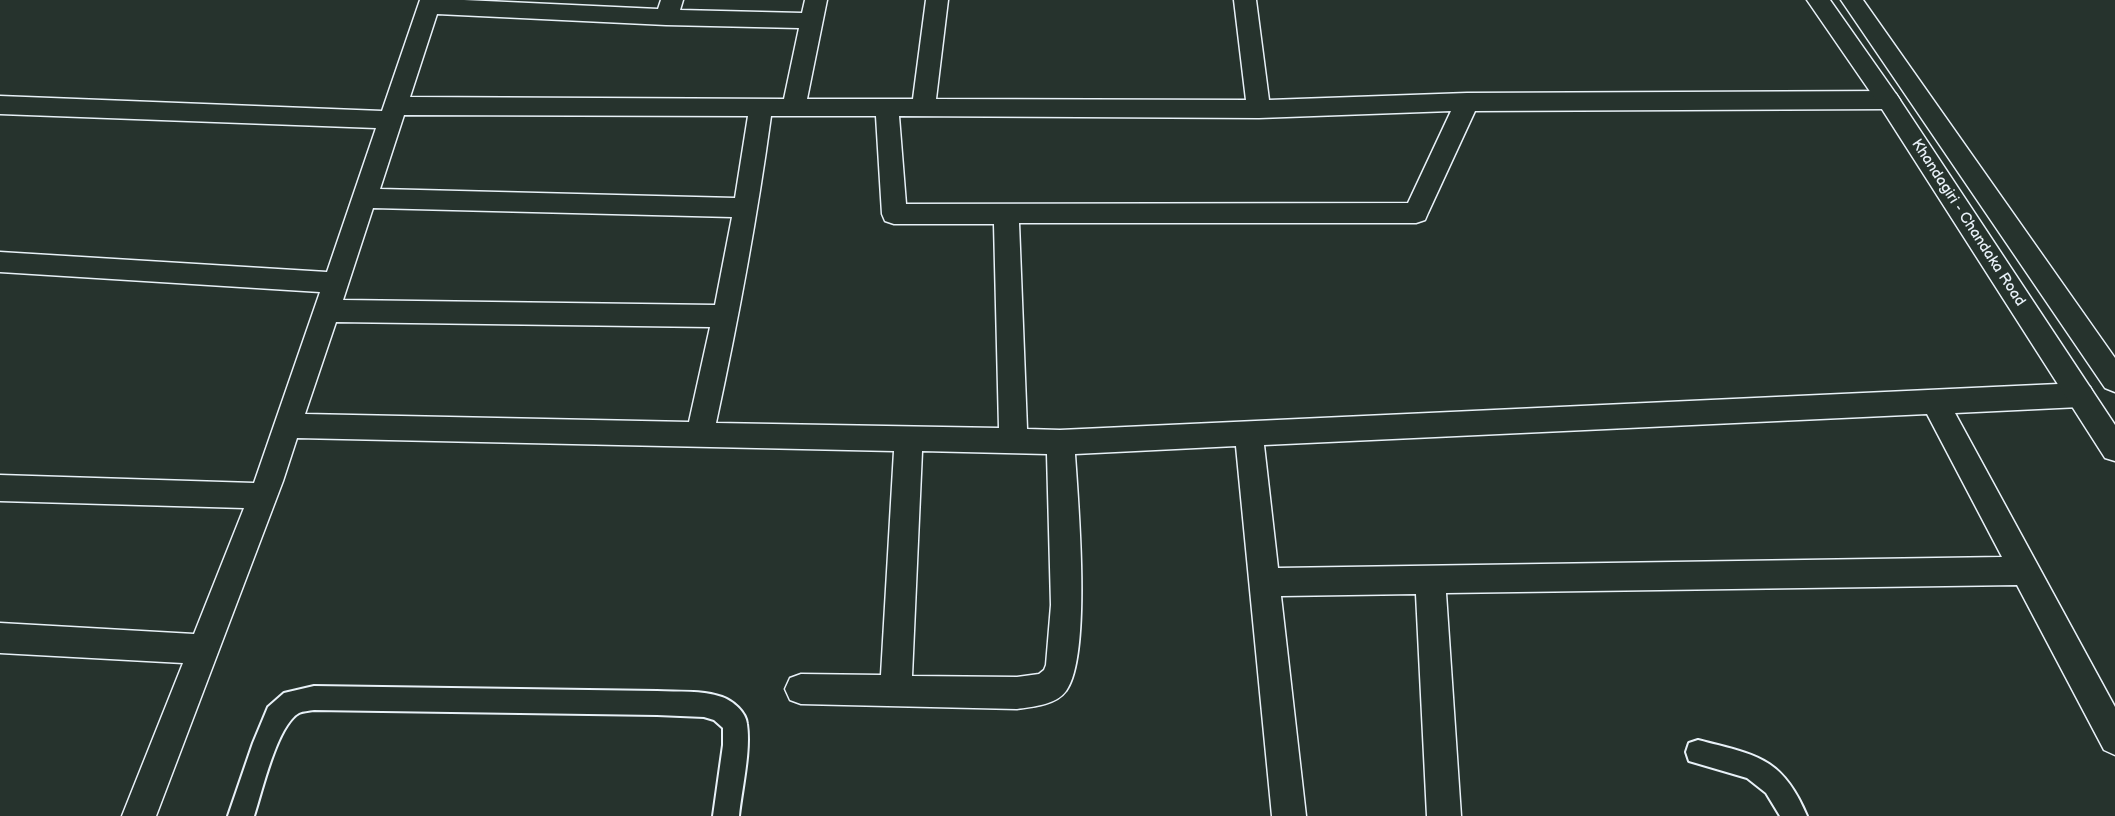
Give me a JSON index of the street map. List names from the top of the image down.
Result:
{
  "streets": {
    "street": ["Khandagiri - Chandaka Road"]
  }
}
